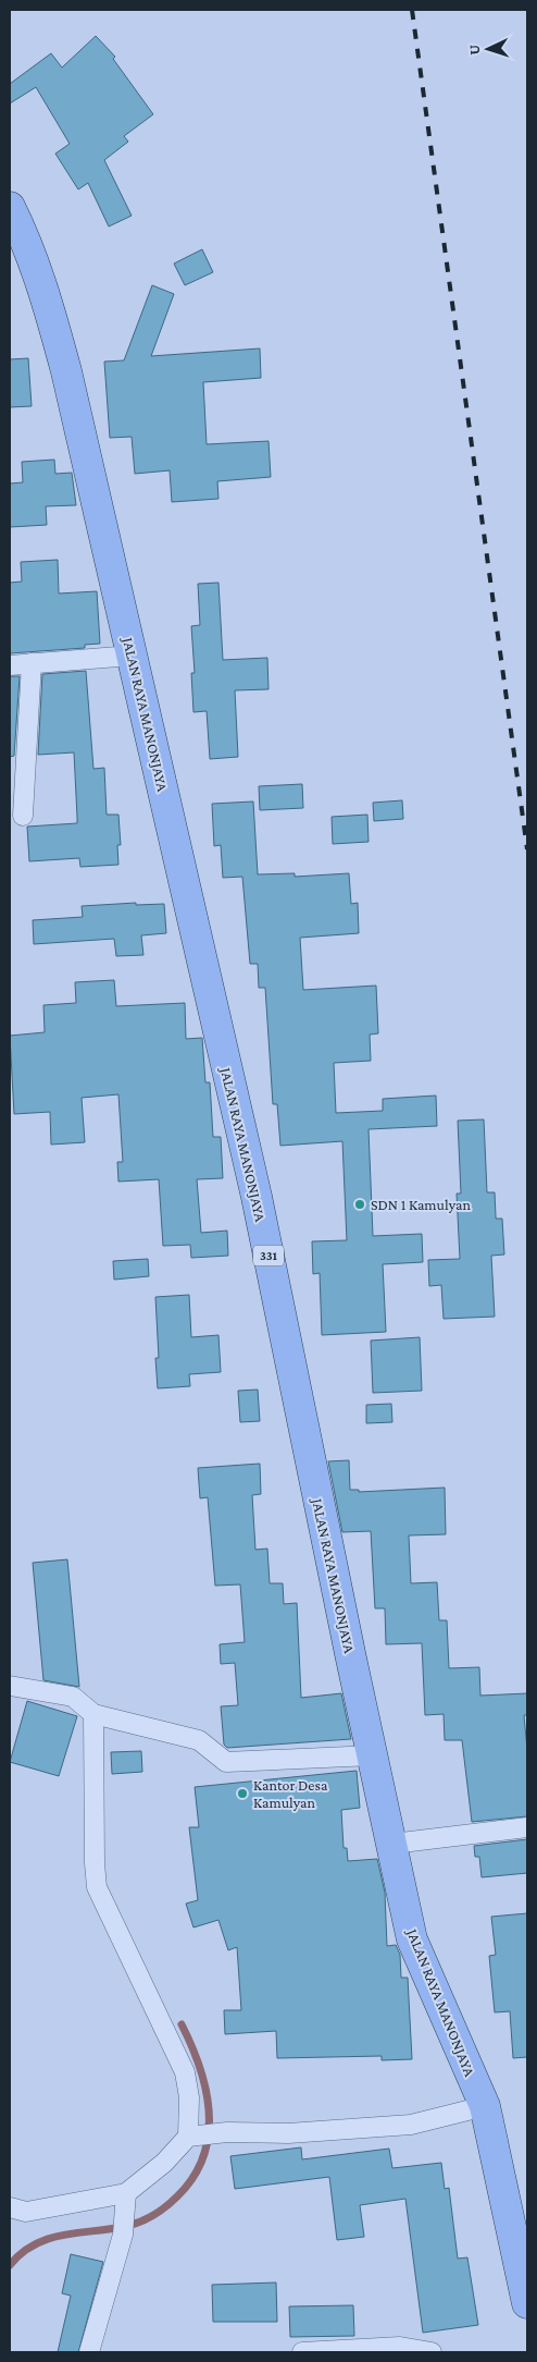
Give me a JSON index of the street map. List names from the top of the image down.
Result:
{
  "streets": {
    "main road": ["JALAN RAYA MANONJAYA", "331"]
  },
  "places": ["SDN 1 Kamulyan", "Kantor Desa Kamulyan"],
  "north": "left"
}
